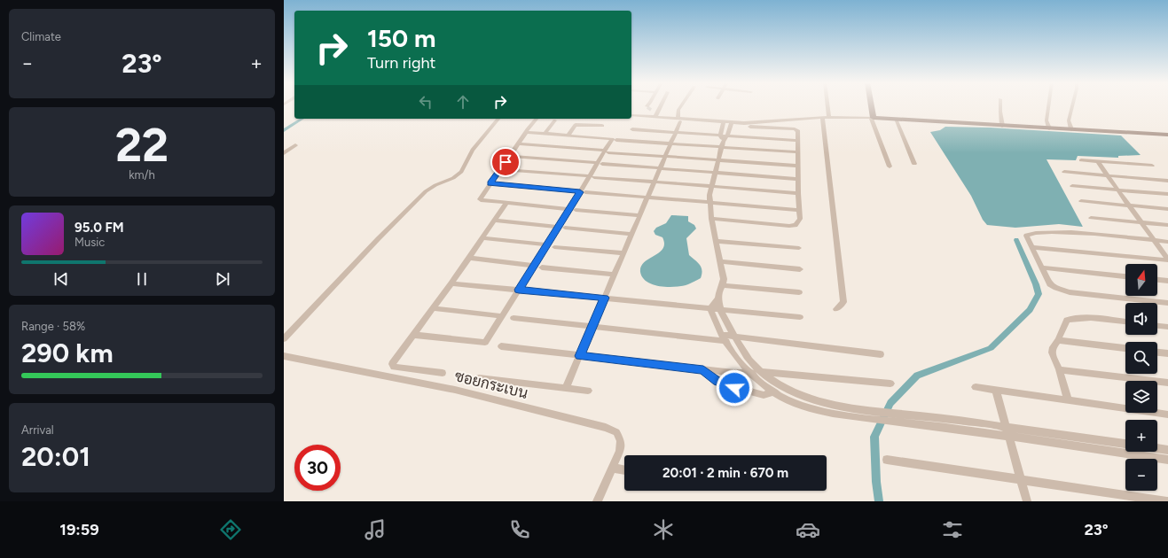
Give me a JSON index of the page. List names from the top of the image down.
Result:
{
  "streets": {
    "street": ["ซอยกระเบน"]
  },
  "north": "top",
  "page": {
    "tile": [
      "Climate",
      ["22", "km/h"],
      ["Range · 58%", "290 km"],
      ["Arrival", "20:01"]
    ],
    "turn": ["150 m", "Turn right"],
    "heat": ["−", "23°", "+"],
    "song": ["95.0 FM", "Music"],
    "map_buttons": ["+", "−"],
    "limit": "30",
    "trip": "20:01 · 2 min · 670 m",
    "tabs": ["19:59", "23°"]
  }
}
